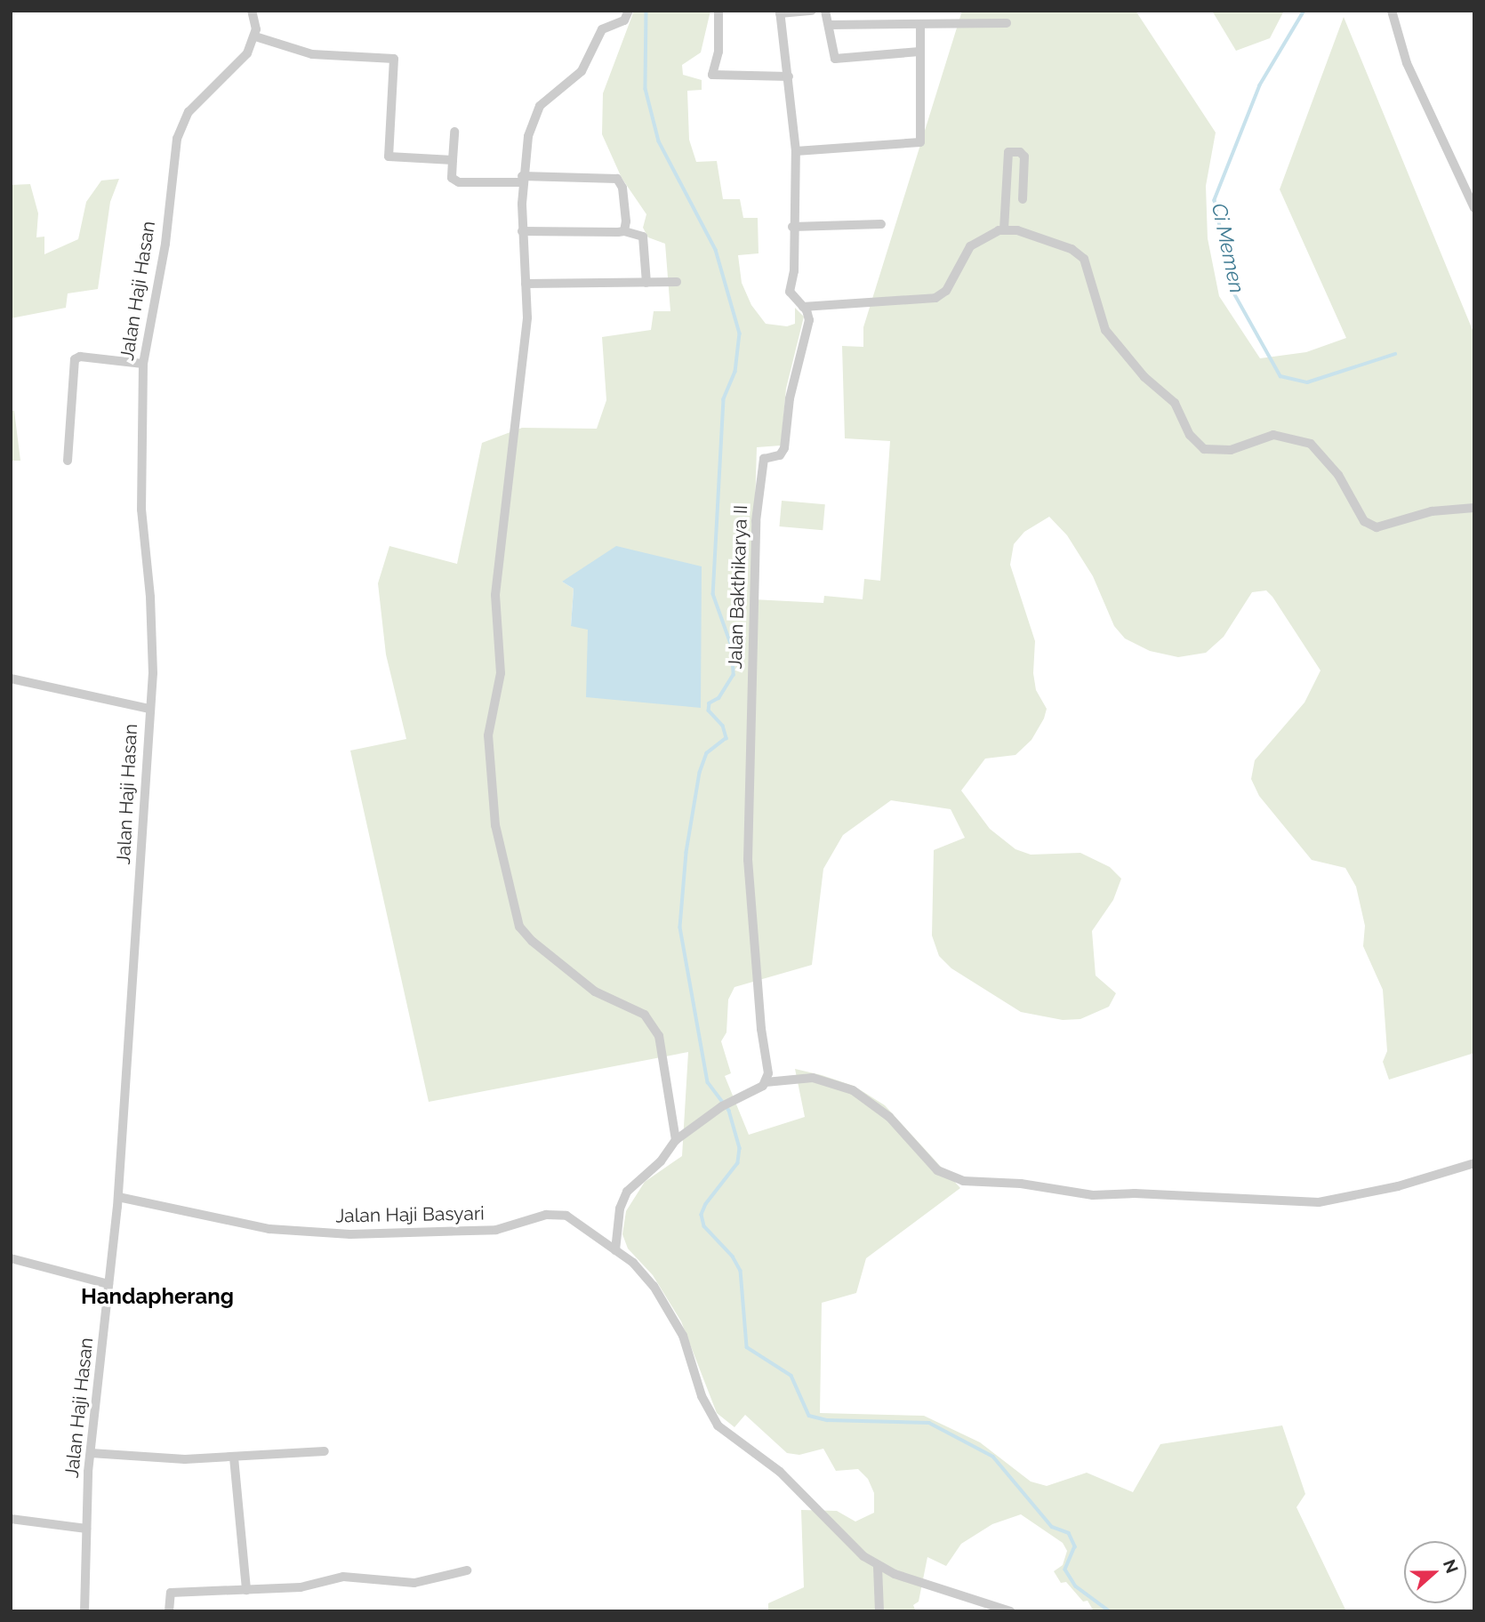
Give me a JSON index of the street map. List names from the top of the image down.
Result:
{
  "streets": {
    "street": ["Jalan Haji Hasan", "Jalan Bakthikarya II", "Jalan Haji Basyari"]
  },
  "crossings": [
    ["Jalan Haji Hasan", "Jalan Haji Basyari"]
  ],
  "districts": ["Handapherang"],
  "water": ["Ci Memen"],
  "north": "right"
}
